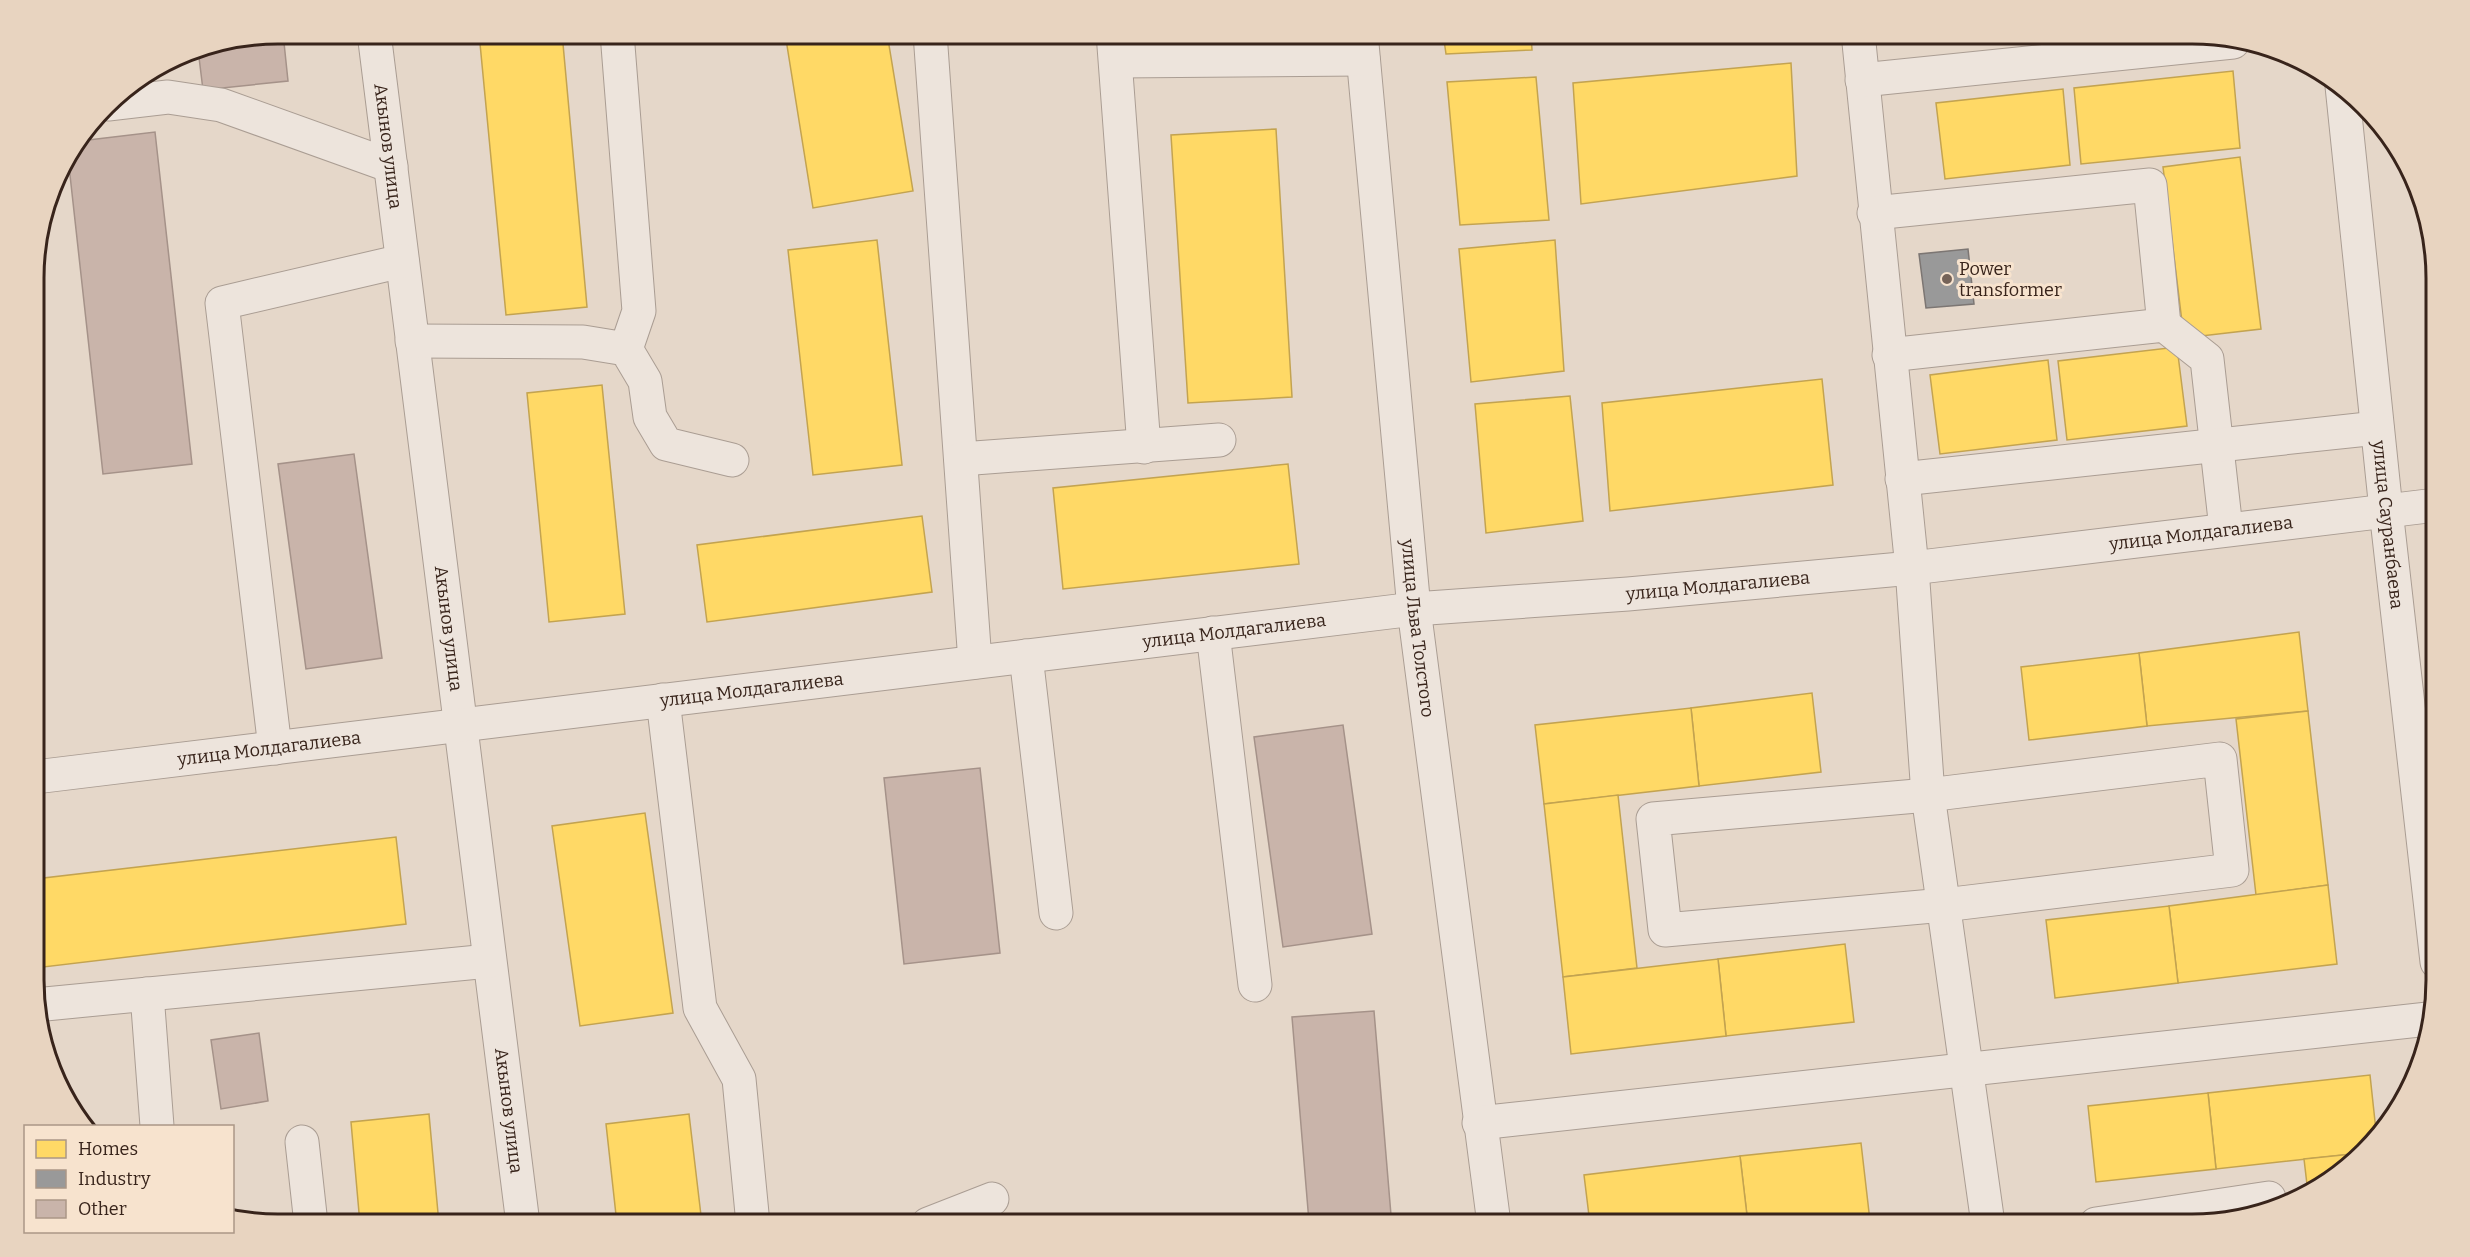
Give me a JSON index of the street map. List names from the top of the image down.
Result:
{
  "streets": {
    "street": [
      "Акынов улица",
      "улица Сауранбаева",
      "улица Молдагалиева",
      "улица Льва Толстого"
    ]
  },
  "crossings": [
    ["Акынов улица", "улица Молдагалиева"],
    ["улица Сауранбаева", "улица Молдагалиева"],
    ["улица Молдагалиева", "улица Льва Толстого"]
  ],
  "places": ["Power transformer"],
  "legend": ["Homes", "Industry", "Other"]
}
